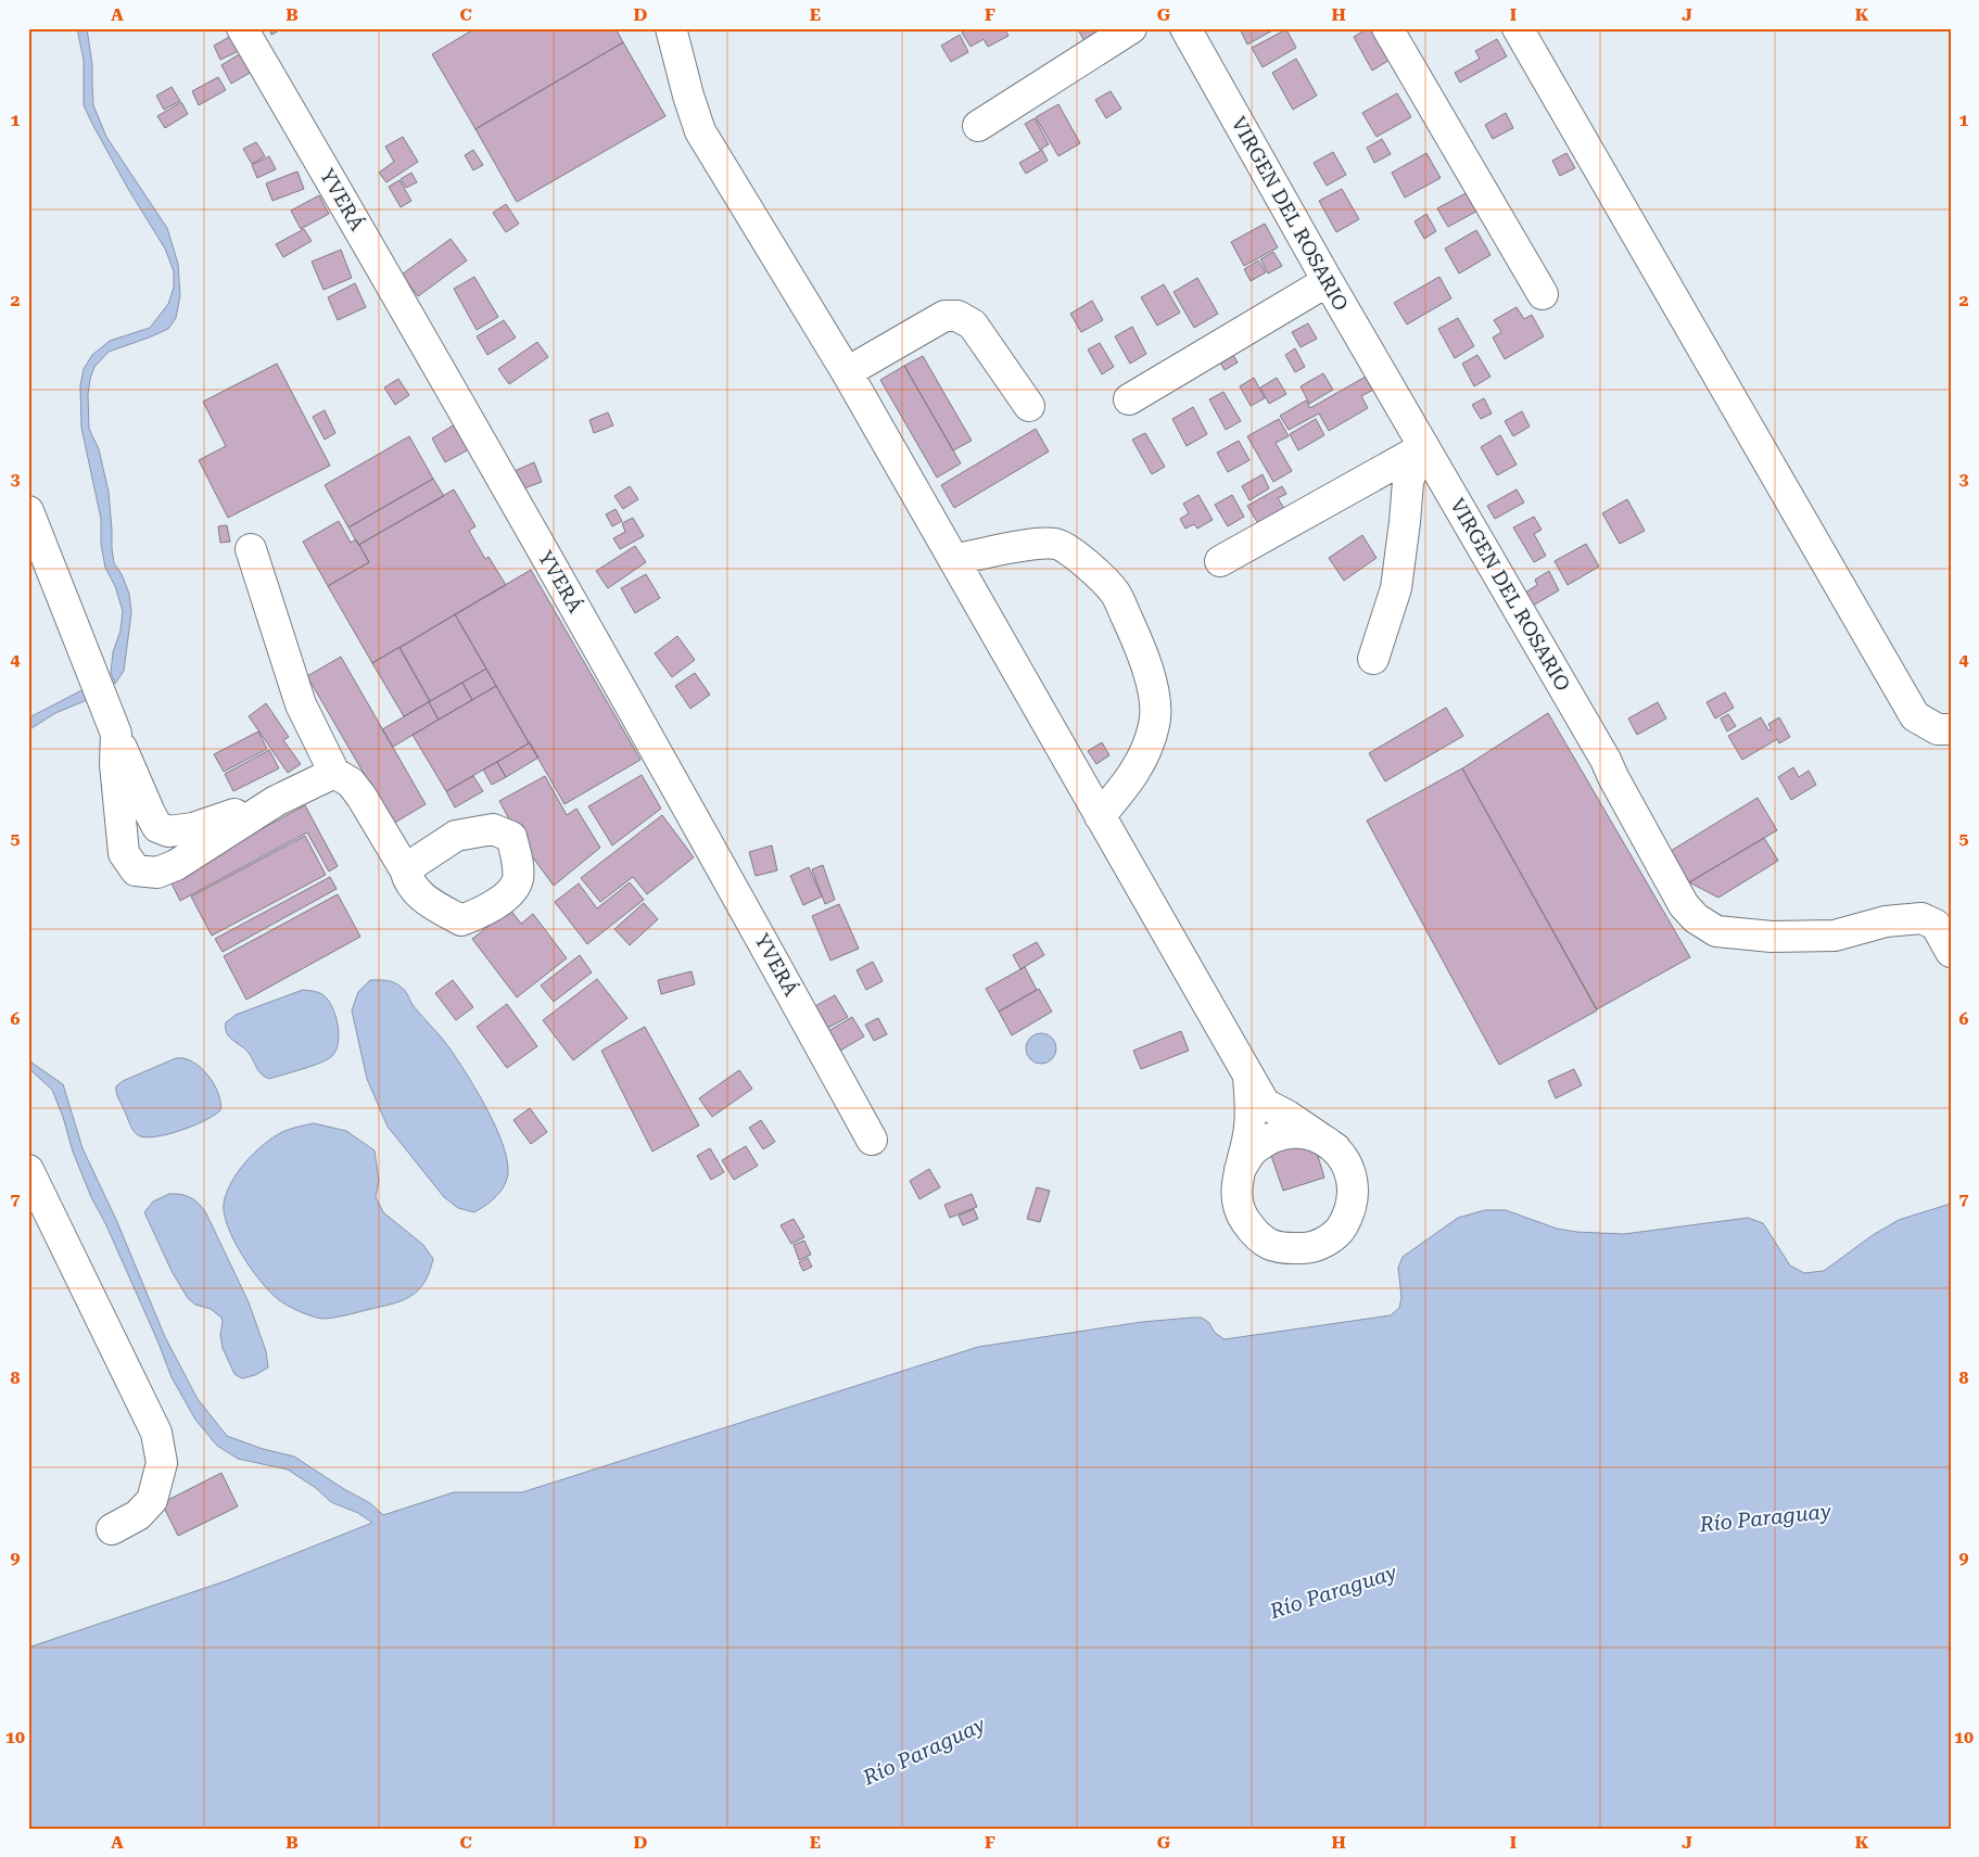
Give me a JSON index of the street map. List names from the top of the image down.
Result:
{
  "streets": {
    "street": ["YVERÁ", "VIRGEN DEL ROSARIO"]
  },
  "water": ["Río Paraguay"],
  "grid": {
    "columns": [
      "A",
      "B",
      "C",
      "D",
      "E",
      "F",
      "G",
      "H",
      "I",
      "J",
      "K"
    ],
    "rows": [
      "1",
      "2",
      "3",
      "4",
      "5",
      "6",
      "7",
      "8",
      "9",
      "10"
    ]
  }
}
